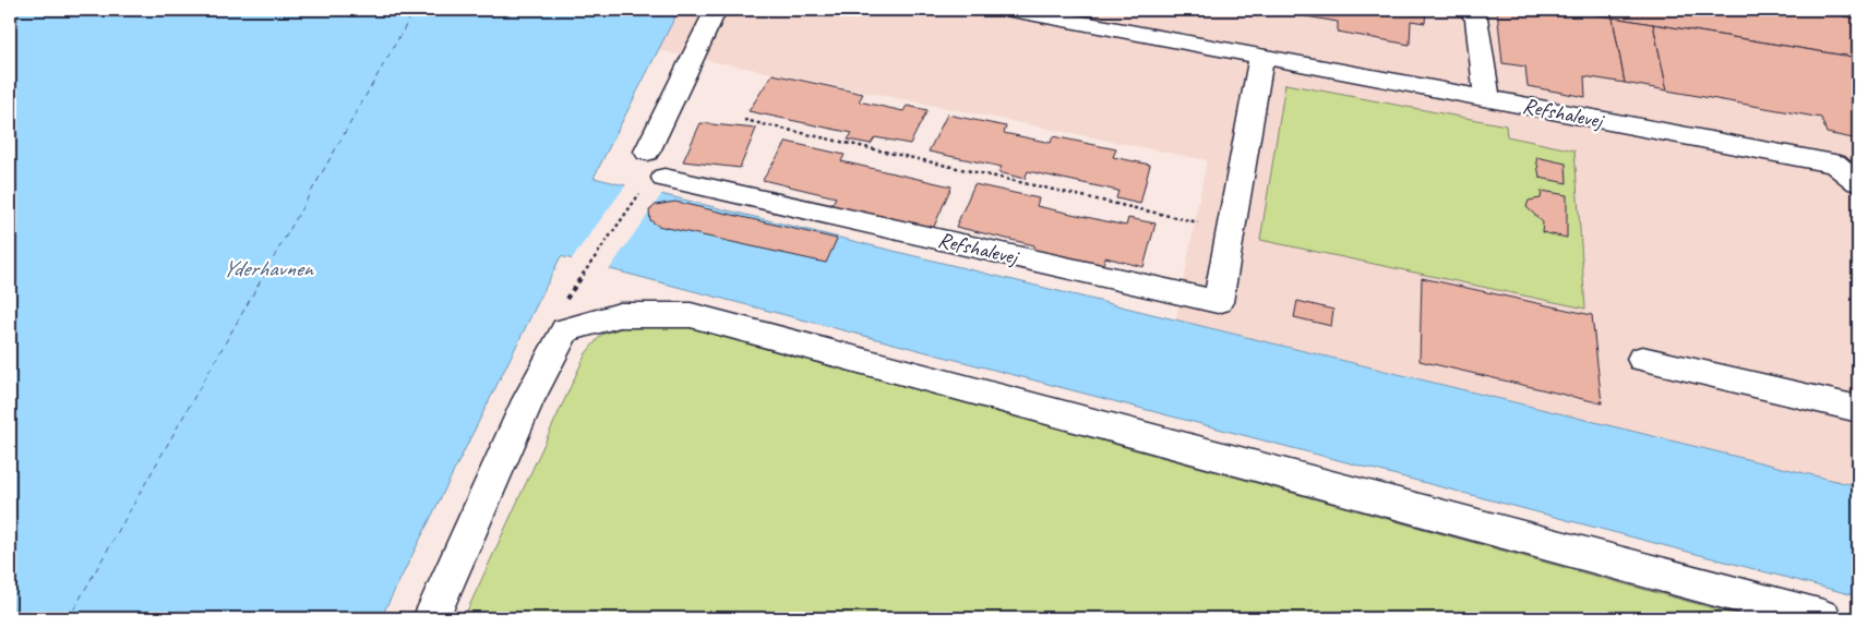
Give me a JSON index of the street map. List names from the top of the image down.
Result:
{
  "streets": {
    "lane": ["Refshalevej"]
  },
  "water": ["Yderhavnen"]
}
